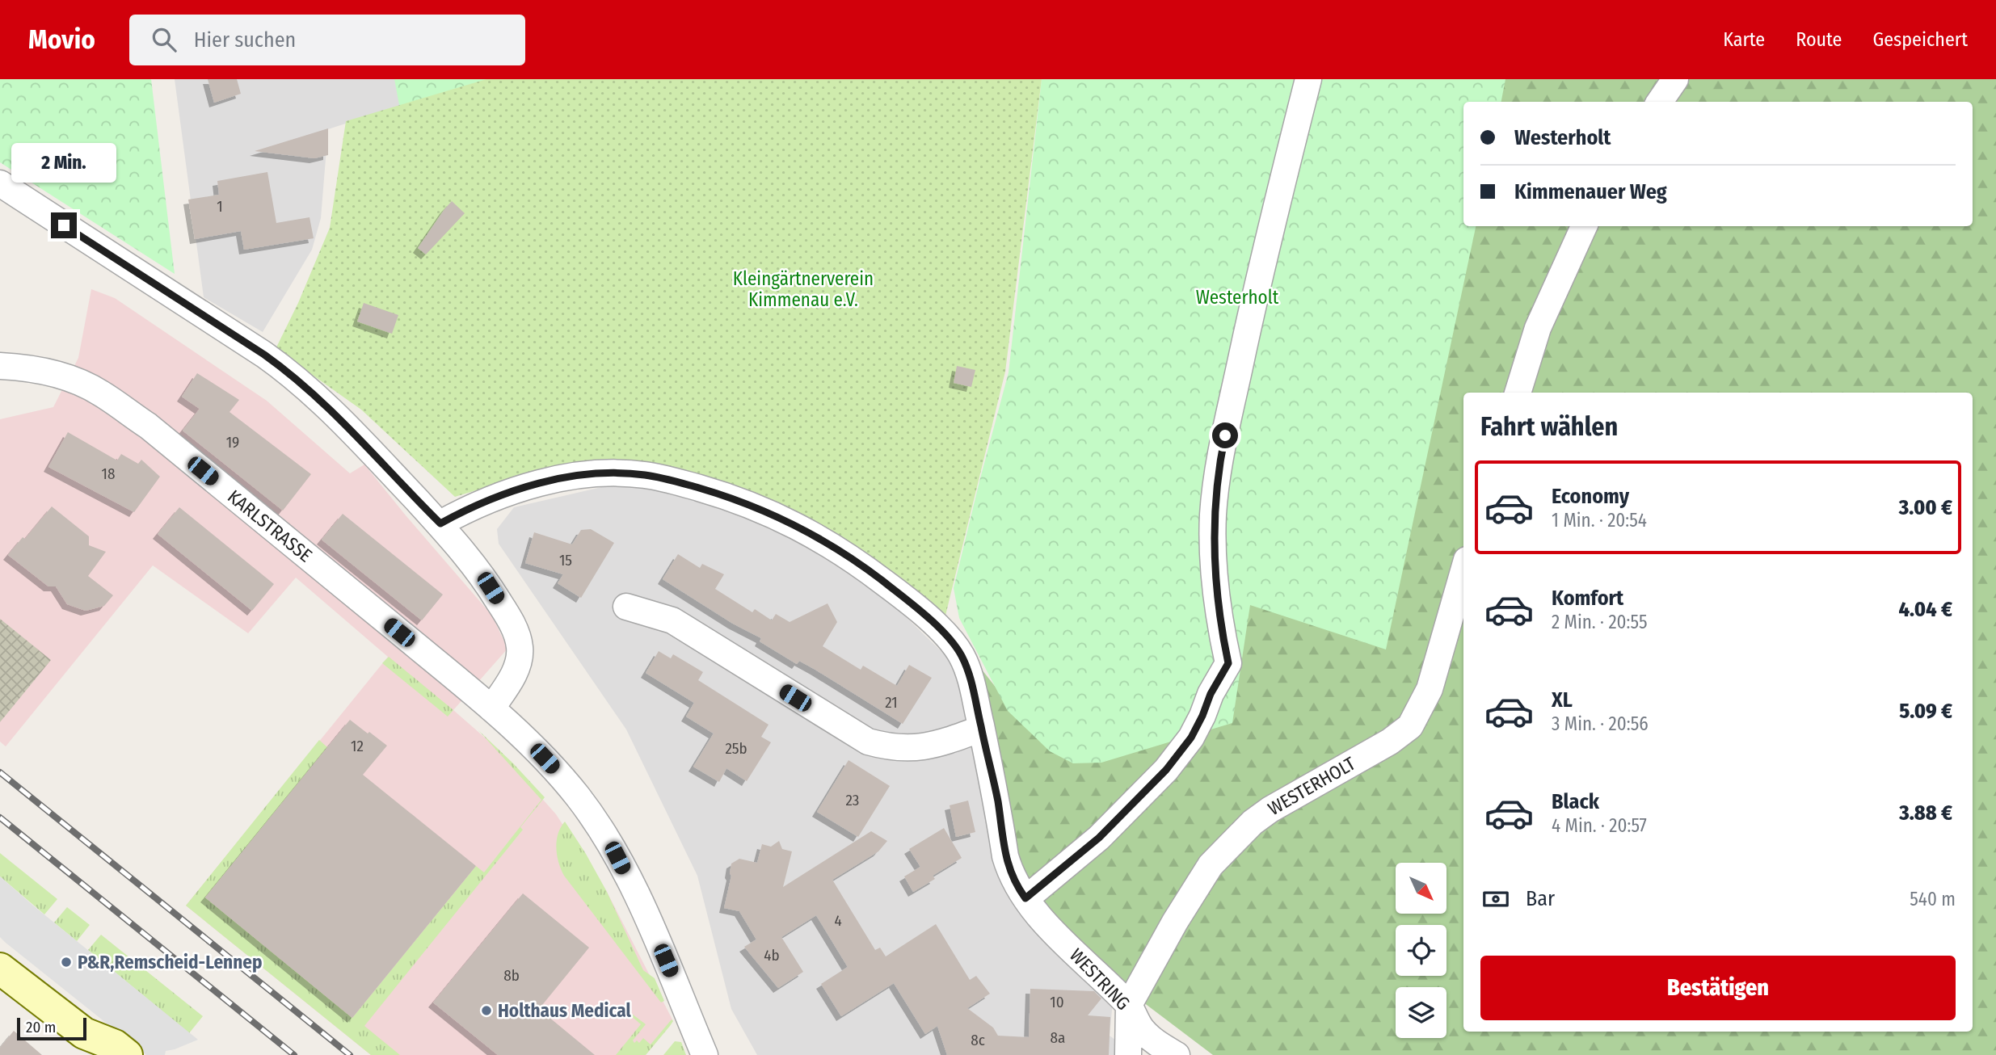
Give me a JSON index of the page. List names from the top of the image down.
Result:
{
  "streets": {
    "street": ["KARLSTRASSE", "WESTERHOLT", "WESTRING"]
  },
  "crossings": [
    ["WESTERHOLT", "WESTRING"]
  ],
  "parks": ["Kleingärtnerverein Kimmenau e.V.", "Westerholt"],
  "places": ["P&R,Remscheid-Lennep", "Holthaus Medical"],
  "house_numbers": [
    "1",
    "19",
    "18",
    "15",
    "21",
    "12",
    "25b",
    "23",
    "4",
    "4b",
    "8b",
    "10",
    "8a",
    "8c"
  ],
  "scale_bar": "20 m",
  "north": "bottom right",
  "page": {
    "header": "Movio",
    "search": "Hier suchen",
    "nav": ["Karte", "Route", "Gespeichert"],
    "banner": ["Westerholt", "Kimmenauer Weg"],
    "bubble": "2 Min.",
    "heading": "Fahrt wählen",
    "list": [
      {
        "name": "Economy",
        "note": "1 Min. · 20:54",
        "value": "3.00 €"
      },
      {
        "name": "Komfort",
        "note": "2 Min. · 20:55",
        "value": "4.04 €"
      },
      {
        "name": "XL",
        "note": "3 Min. · 20:56",
        "value": "5.09 €"
      },
      {
        "name": "Black",
        "note": "4 Min. · 20:57",
        "value": "3.88 €"
      }
    ],
    "pay": ["Bar", "540 m"],
    "buttons": "Bestätigen",
    "scale": "20 m"
  }
}
